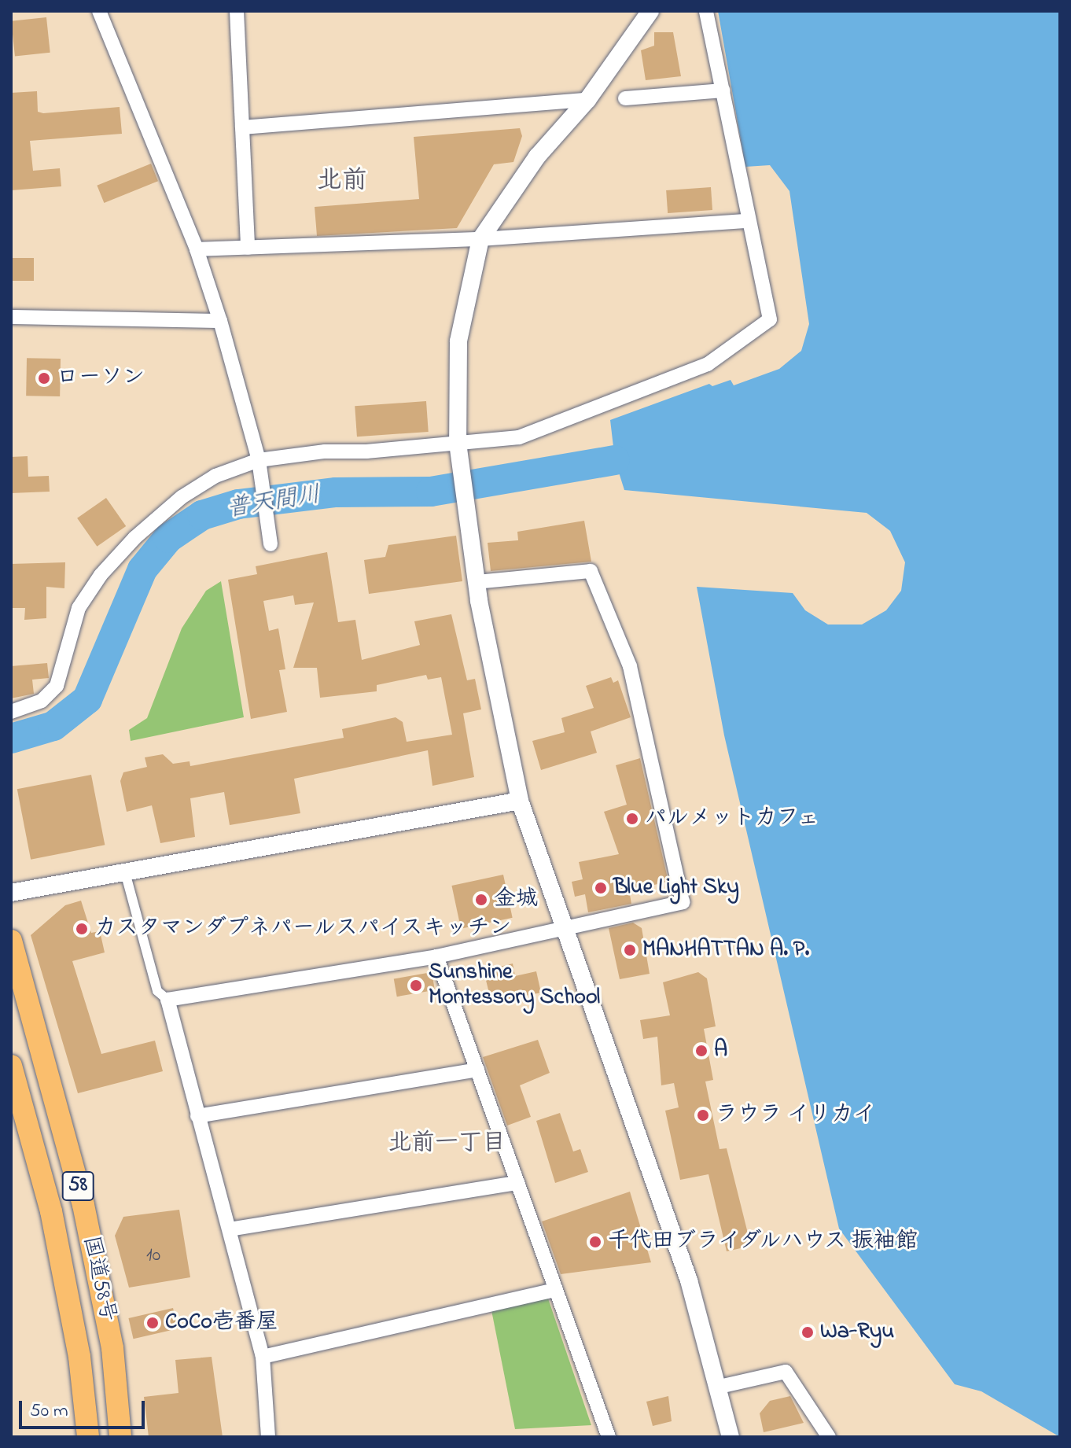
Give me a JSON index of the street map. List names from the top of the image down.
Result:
{
  "streets": {
    "highway": ["58", "国道58号"]
  },
  "districts": ["北前", "北前一丁目"],
  "water": ["普天間川"],
  "places": [
    "ローソン",
    "パルメットカフェ",
    "Blue Light Sky",
    "金城",
    "カスタマンダプネパールスパイスキッチン",
    "MANHATTAN A. P.",
    "Sunshine Montessory School",
    "A",
    "ラウラ イリカイ",
    "千代田ブライダルハウス 振袖館",
    "CoCo壱番屋",
    "Wa-Ryu"
  ],
  "house_numbers": ["10"],
  "scale_bar": "50 m"
}
